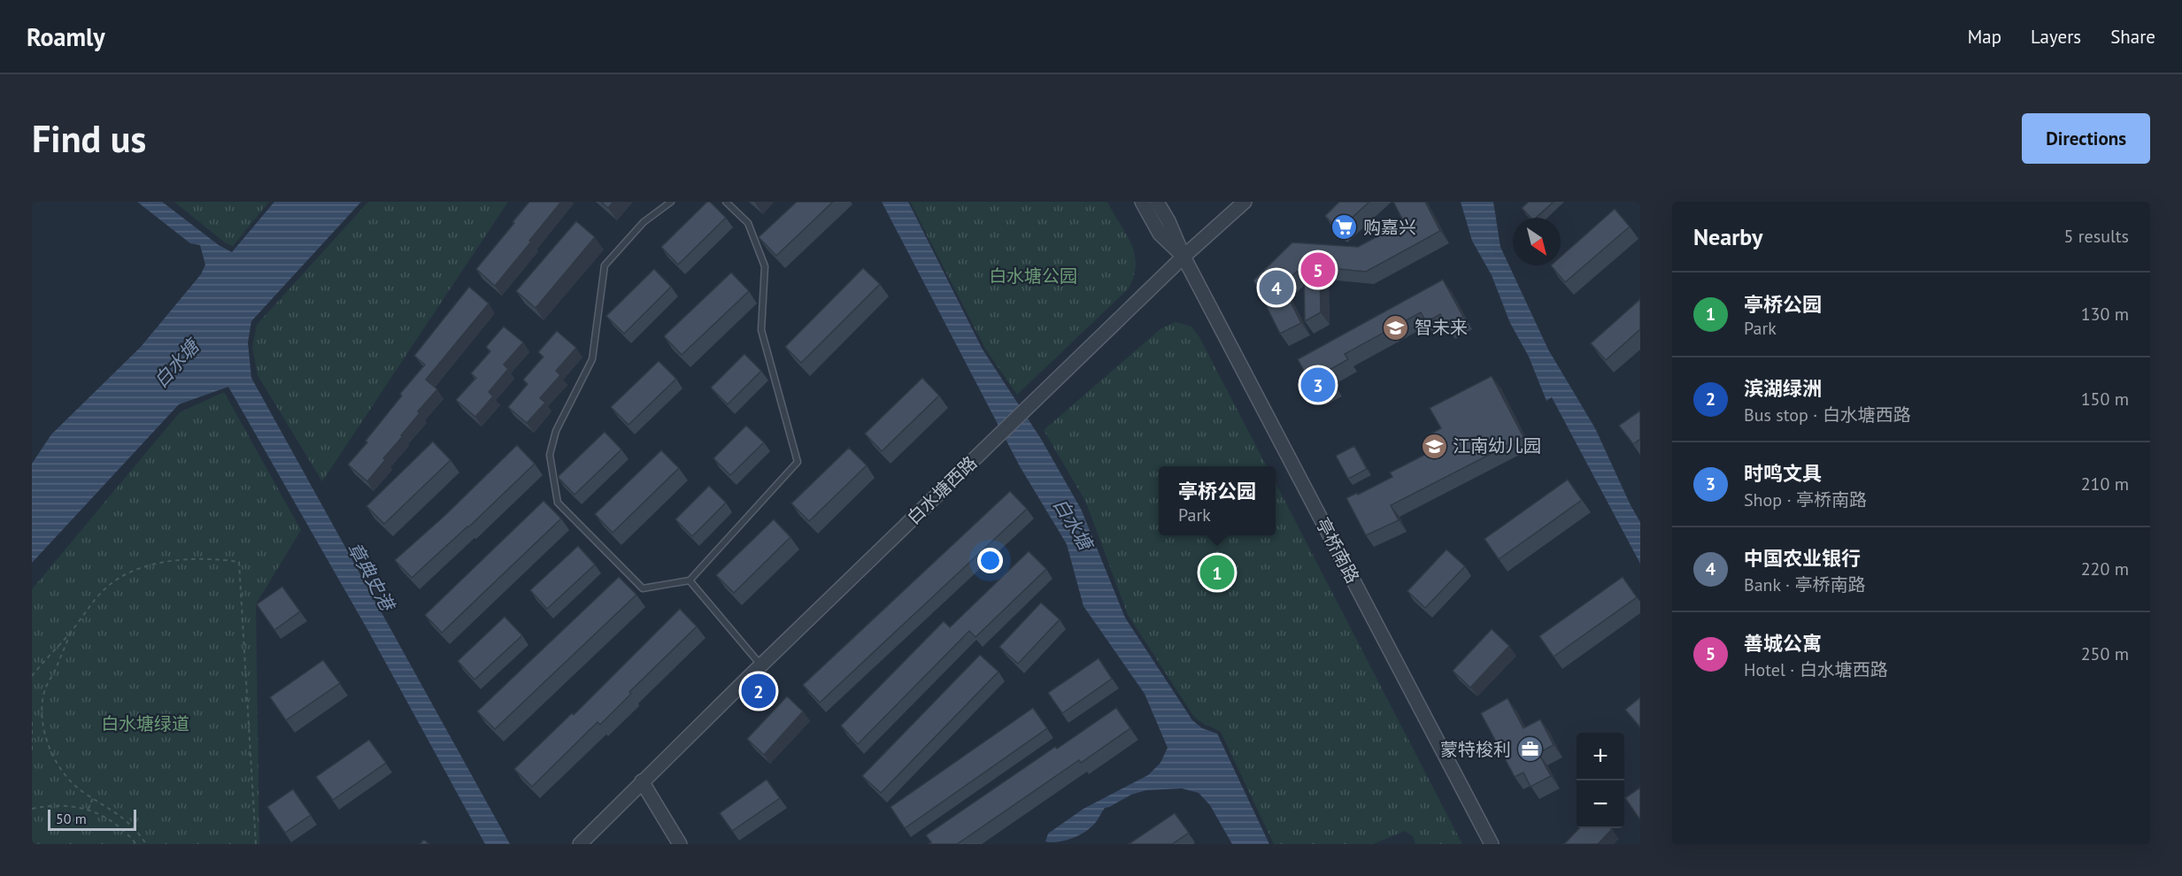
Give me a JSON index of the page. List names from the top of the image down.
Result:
{
  "streets": {
    "street": ["白水塘西路", "亭桥南路"]
  },
  "crossings": [
    ["白水塘西路", "亭桥南路"]
  ],
  "water": ["白水塘", "章典史港"],
  "parks": ["白水塘公园", "白水塘绿道"],
  "places": {
    "supermarket": ["购嘉兴"],
    "school or university": ["智未来", "江南幼儿园"],
    "office": ["蒙特梭利"]
  },
  "scale_bar": "50 m",
  "north": "bottom right",
  "page": {
    "header": "Roamly",
    "nav": ["Map", "Layers", "Share"],
    "buttons": "Directions",
    "title": "Find us",
    "heading": ["Nearby", "5 results"],
    "pins": [
      "5",
      "4",
      "3",
      "1",
      "2"
    ],
    "list": [
      {
        "mark": "1",
        "name": "亭桥公园",
        "note": "Park",
        "value": "130 m"
      },
      {
        "mark": "2",
        "name": "滨湖绿洲",
        "note": "Bus stop · 白水塘西路",
        "value": "150 m"
      },
      {
        "mark": "3",
        "name": "时鸣文具",
        "note": "Shop · 亭桥南路",
        "value": "210 m"
      },
      {
        "mark": "4",
        "name": "中国农业银行",
        "note": "Bank · 亭桥南路",
        "value": "220 m"
      },
      {
        "mark": "5",
        "name": "善城公寓",
        "note": "Hotel · 白水塘西路",
        "value": "250 m"
      }
    ],
    "popup": ["亭桥公园", "Park"],
    "map_buttons": ["+", "−"],
    "scale": "50 m"
  }
}
